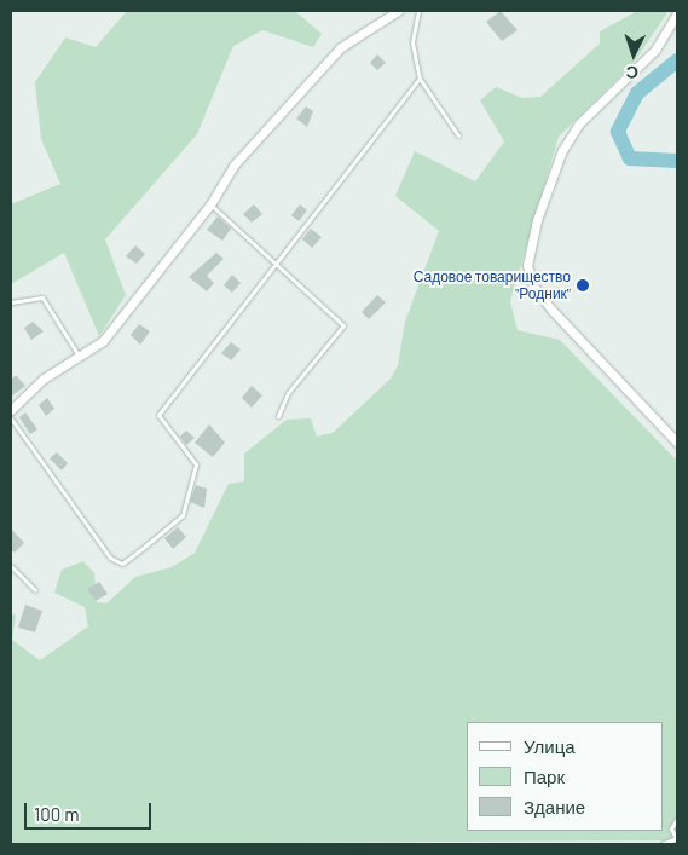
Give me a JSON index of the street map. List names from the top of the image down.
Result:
{
  "places": ["Садовое товарищество \"Родник\""],
  "legend": ["Улица", "Парк", "Здание"],
  "scale_bar": "100 m",
  "north": "bottom"
}
